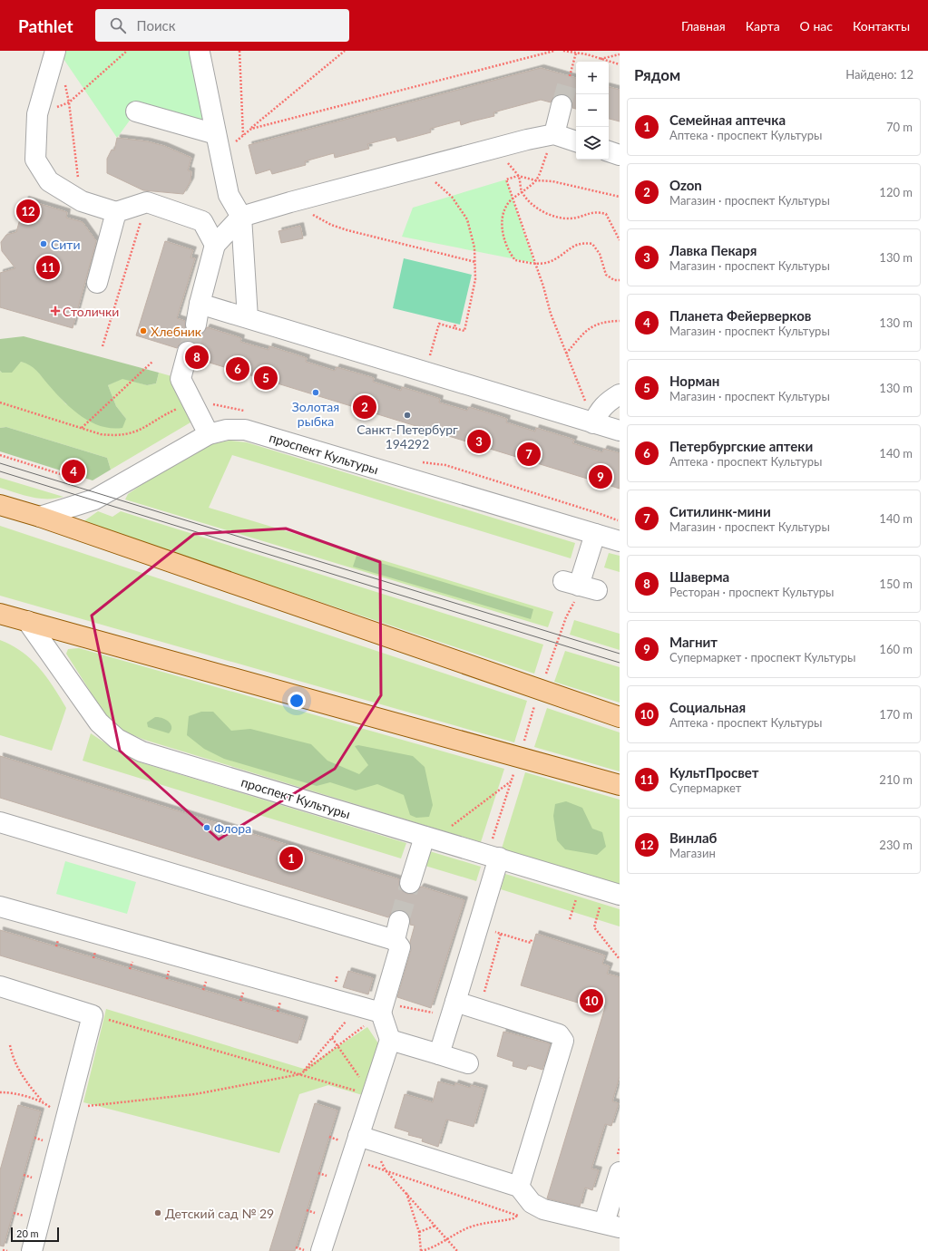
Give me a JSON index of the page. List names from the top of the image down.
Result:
{
  "streets": {
    "street": ["проспект Культуры"]
  },
  "places": {
    "other": [
      "Сити",
      "Хлебник",
      "Золотая рыбка",
      "Санкт-Петербург 194292",
      "Флора",
      "Детский сад № 29"
    ],
    "health": ["Столички"]
  },
  "scale_bar": "20 m",
  "page": {
    "header": "Pathlet",
    "search": "Поиск",
    "nav": [
      "Главная",
      "Карта",
      "О нас",
      "Контакты"
    ],
    "heading": ["Рядом", "Найдено: 12"],
    "map_buttons": ["+", "−"],
    "list": [
      {
        "mark": "1",
        "name": "Семейная аптечка",
        "note": "Аптека · проспект Культуры",
        "value": "70 m"
      },
      {
        "mark": "2",
        "name": "Ozon",
        "note": "Магазин · проспект Культуры",
        "value": "120 m"
      },
      {
        "mark": "3",
        "name": "Лавка Пекаря",
        "note": "Магазин · проспект Культуры",
        "value": "130 m"
      },
      {
        "mark": "4",
        "name": "Планета Фейерверков",
        "note": "Магазин · проспект Культуры",
        "value": "130 m"
      },
      {
        "mark": "5",
        "name": "Норман",
        "note": "Магазин · проспект Культуры",
        "value": "130 m"
      },
      {
        "mark": "6",
        "name": "Петербургские аптеки",
        "note": "Аптека · проспект Культуры",
        "value": "140 m"
      },
      {
        "mark": "7",
        "name": "Ситилинк-мини",
        "note": "Магазин · проспект Культуры",
        "value": "140 m"
      },
      {
        "mark": "8",
        "name": "Шаверма",
        "note": "Ресторан · проспект Культуры",
        "value": "150 m"
      },
      {
        "mark": "9",
        "name": "Магнит",
        "note": "Супермаркет · проспект Культуры",
        "value": "160 m"
      },
      {
        "mark": "10",
        "name": "Социальная",
        "note": "Аптека · проспект Культуры",
        "value": "170 m"
      },
      {
        "mark": "11",
        "name": "КультПросвет",
        "note": "Супермаркет",
        "value": "210 m"
      },
      {
        "mark": "12",
        "name": "Винлаб",
        "note": "Магазин",
        "value": "230 m"
      }
    ],
    "pins": [
      "12",
      "11",
      "8",
      "6",
      "5",
      "2",
      "3",
      "7",
      "4",
      "9",
      "1",
      "10"
    ],
    "scale": "20 m"
  }
}
